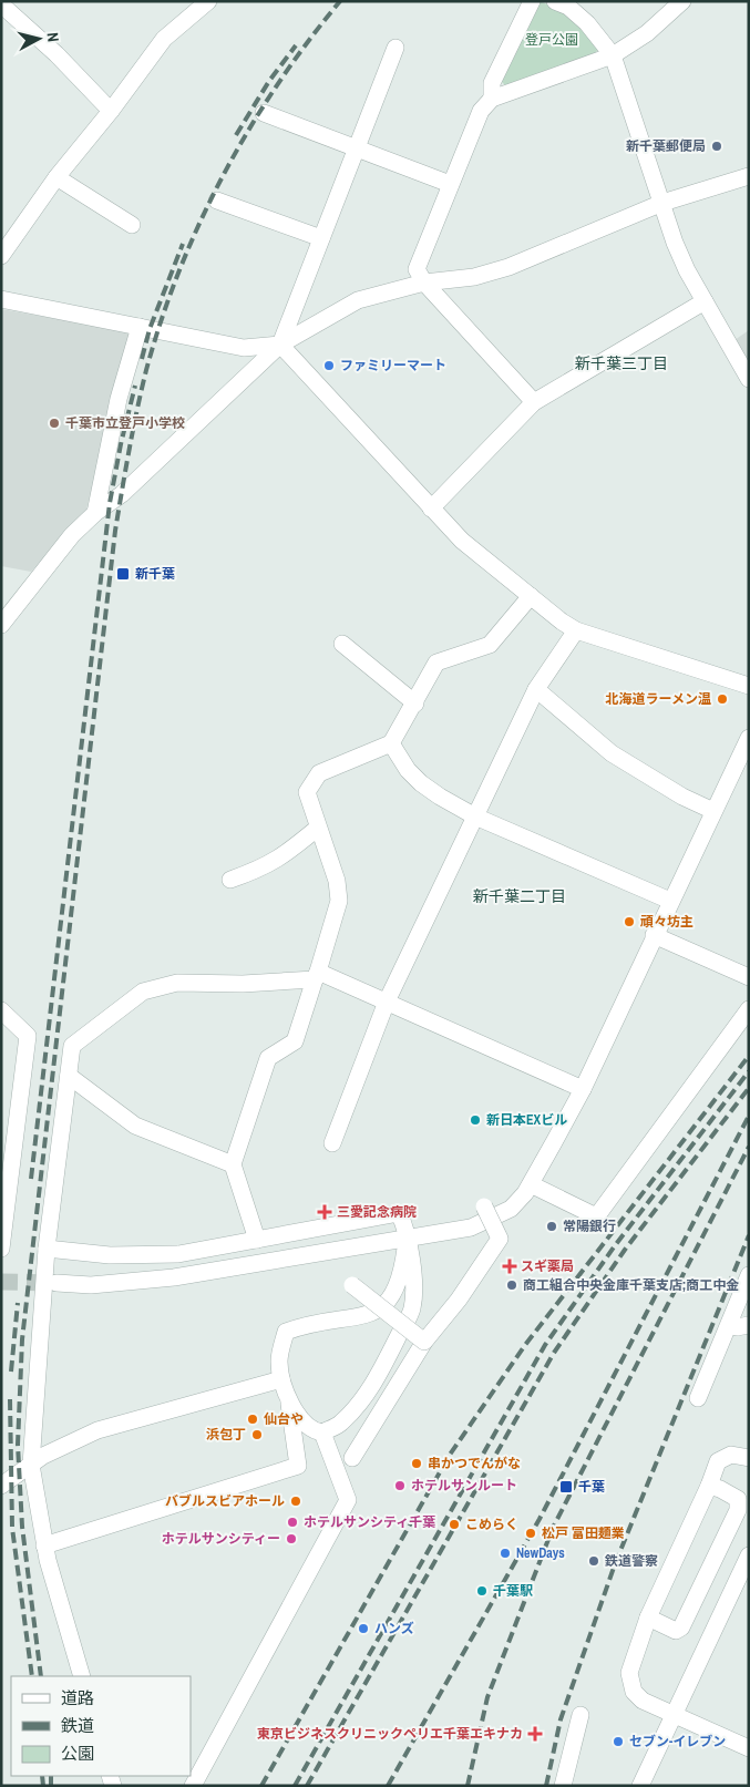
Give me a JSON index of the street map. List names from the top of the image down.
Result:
{
  "districts": ["新千葉三丁目", "新千葉二丁目"],
  "parks": ["登戸公園"],
  "places": {
    "other": [
      "新千葉郵便局",
      "ファミリーマート",
      "千葉市立登戸小学校",
      "北海道ラーメン温",
      "頑々坊主",
      "新日本EXビル",
      "常陽銀行",
      "商工組合中央金庫千葉支店;商工中金",
      "仙台や",
      "浜包丁",
      "串かつでんがな",
      "ホテルサンルート",
      "バブルスビアホール",
      "ホテルサンシティ千葉",
      "こめらく",
      "松戸 富田麺業",
      "ホテルサンシティー",
      "NewDays",
      "鉄道警察",
      "千葉駅",
      "ハンズ",
      "セブン-イレブン"
    ],
    "transit": ["新千葉", "千葉"],
    "health": ["三愛記念病院", "スギ薬局", "東京ビジネスクリニックペリエ千葉エキナカ"]
  },
  "legend": ["道路", "鉄道", "公園"],
  "north": "right"
}
